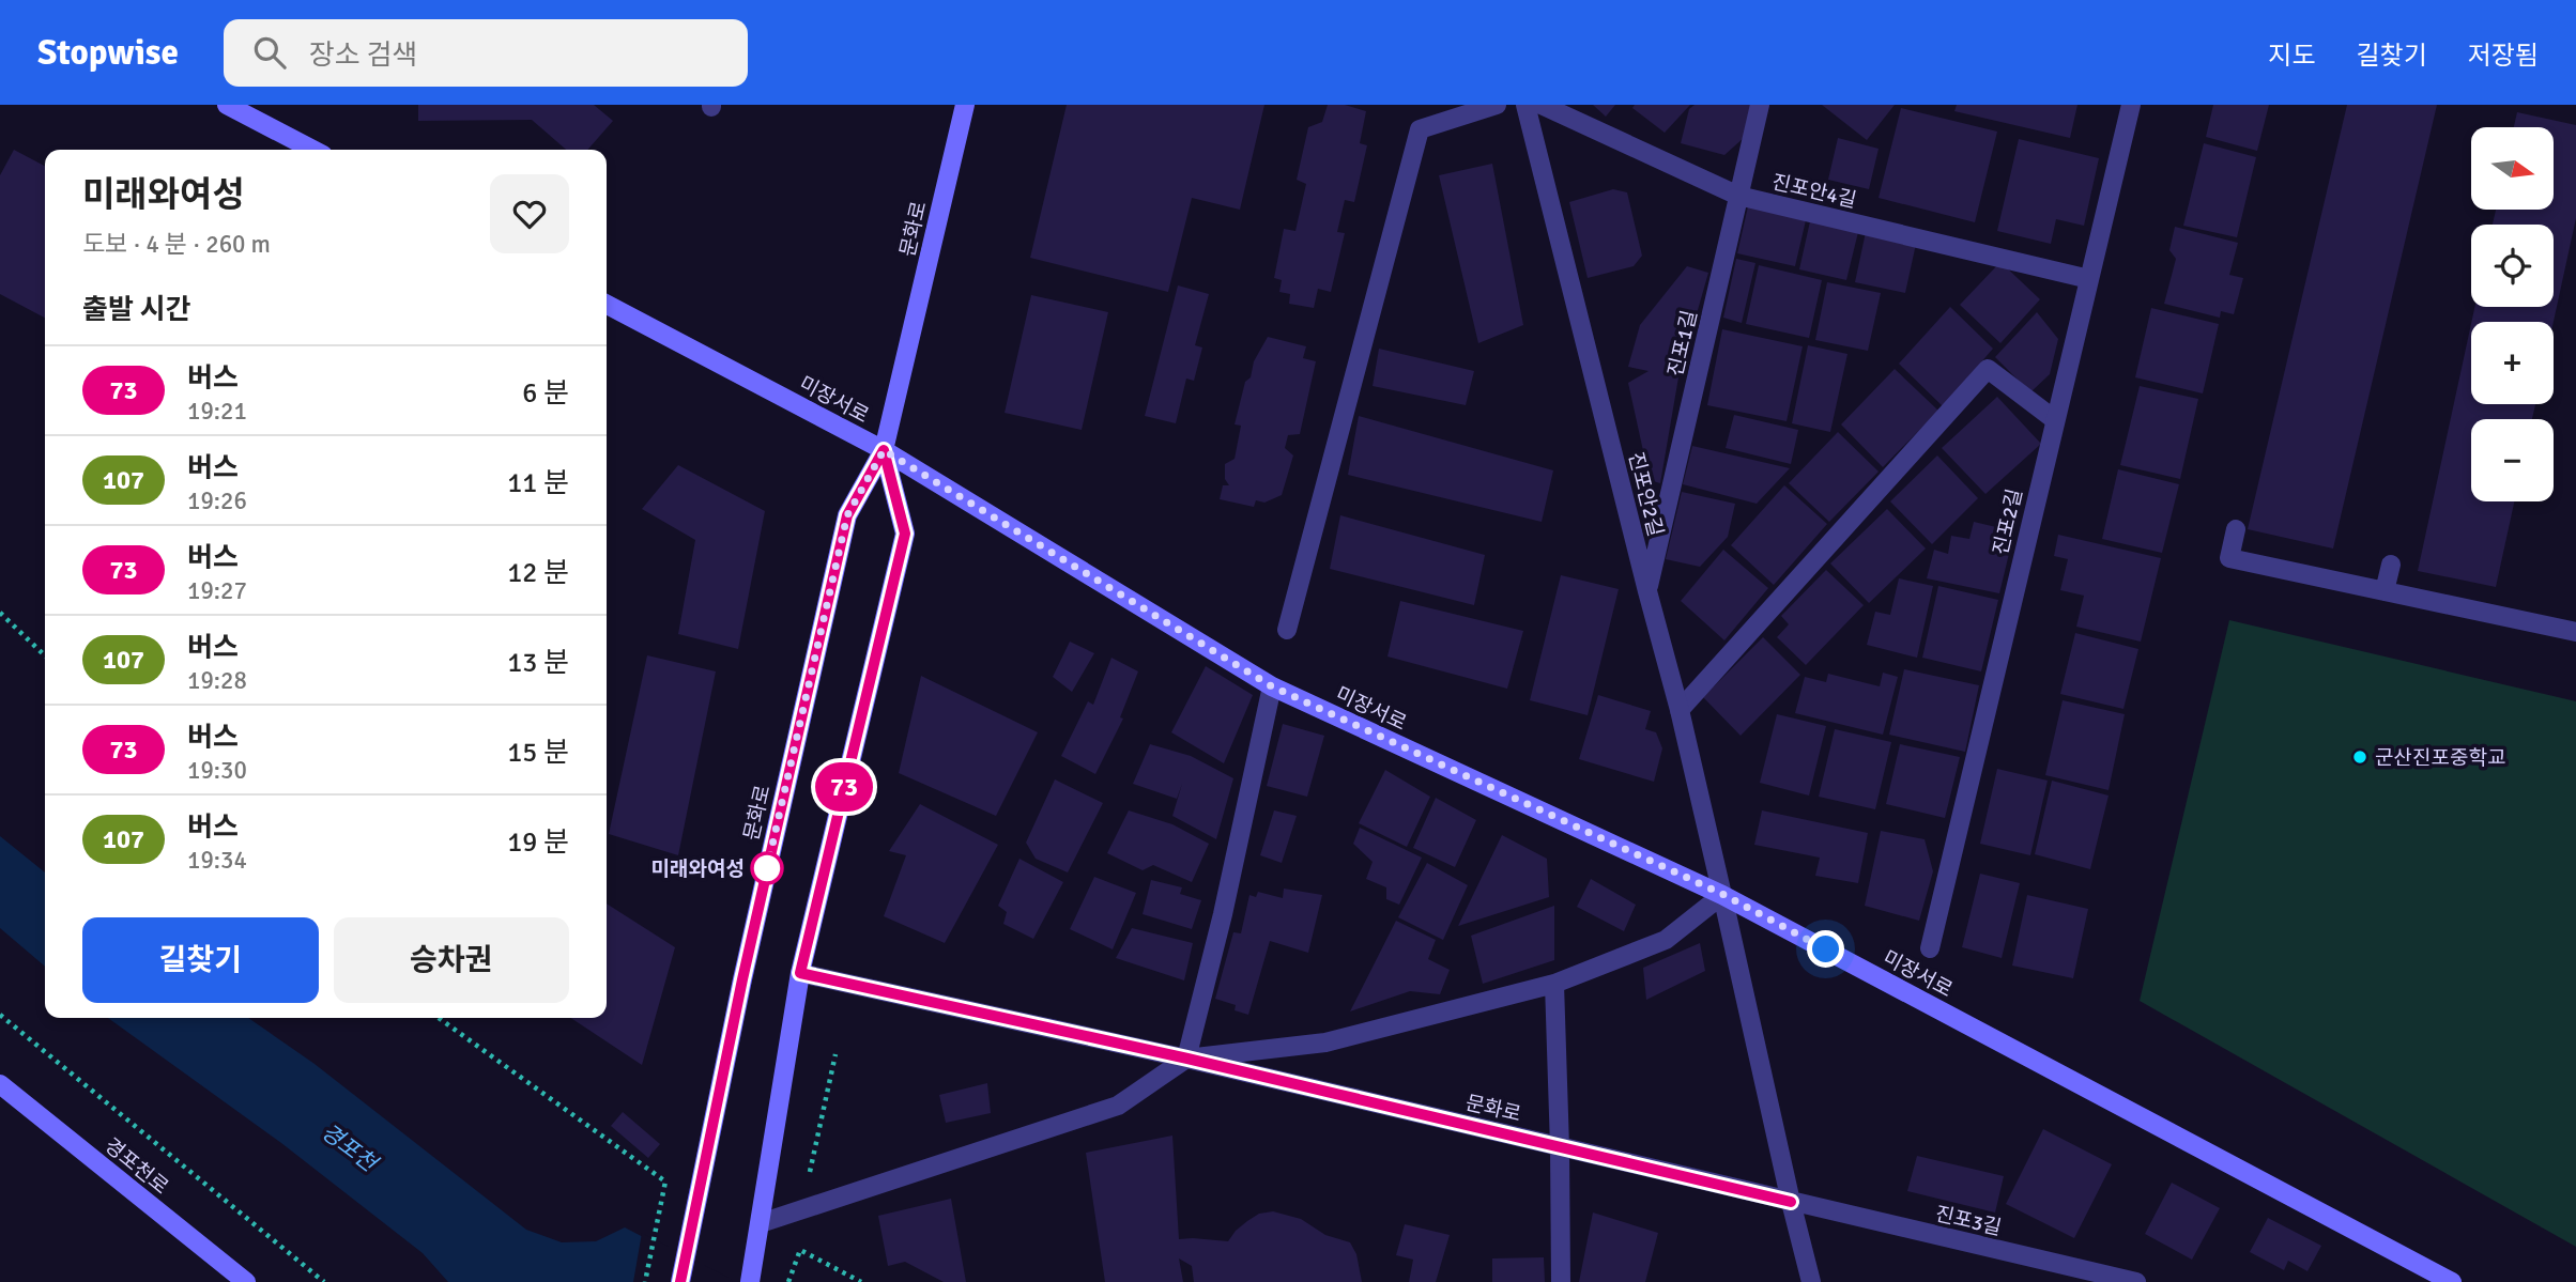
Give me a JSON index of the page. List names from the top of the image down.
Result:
{
  "streets": {
    "street": [
      "진포안4길",
      "문화로",
      "진포1길",
      "미장서로",
      "진포안2길",
      "진포2길",
      "경포천로",
      "진포3길"
    ]
  },
  "crossings": [
    ["진포안4길", "진포1길"],
    ["진포안4길", "진포2길"],
    ["문화로", "미장서로"],
    ["문화로", "진포안2길"],
    ["문화로", "진포3길"],
    ["진포1길", "진포안2길"],
    ["미장서로", "진포안2길"],
    ["진포안2길", "진포3길"]
  ],
  "water": ["경포천"],
  "places": ["군산진포중학교", "미래와여성"],
  "lines": ["bus line 73"],
  "north": "right",
  "page": {
    "header": "Stopwise",
    "search": "장소 검색",
    "nav": ["지도", "길찾기", "저장됨"],
    "on_map": "73",
    "map_buttons": ["+", "−"],
    "heading": [
      ["미래와여성", "도보 · 4 분 · 260 m"],
      "출발 시간"
    ],
    "list": [
      {
        "mark": "73",
        "name": "버스",
        "note": "19:21",
        "value": "6 분"
      },
      {
        "mark": "107",
        "name": "버스",
        "note": "19:26",
        "value": "11 분"
      },
      {
        "mark": "73",
        "name": "버스",
        "note": "19:27",
        "value": "12 분"
      },
      {
        "mark": "107",
        "name": "버스",
        "note": "19:28",
        "value": "13 분"
      },
      {
        "mark": "73",
        "name": "버스",
        "note": "19:30",
        "value": "15 분"
      },
      {
        "mark": "107",
        "name": "버스",
        "note": "19:34",
        "value": "19 분"
      }
    ],
    "buttons": ["길찾기", "승차권"]
  }
}
